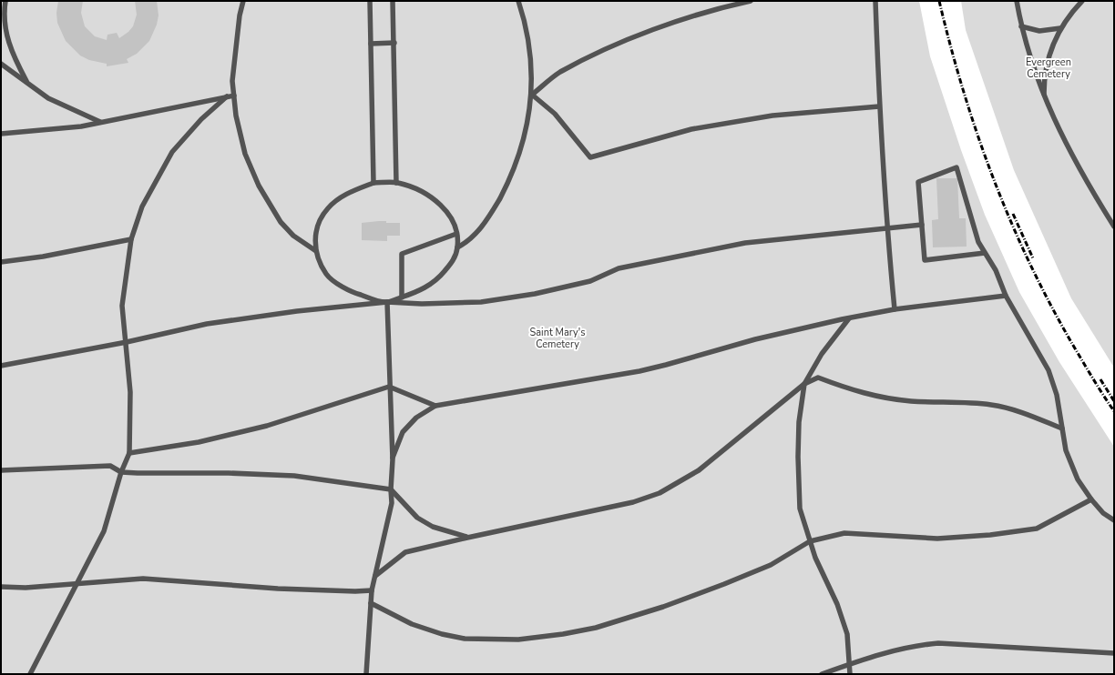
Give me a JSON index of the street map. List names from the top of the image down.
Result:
{
  "parks": ["Evergreen Cemetery", "Saint Mary's Cemetery"]
}
